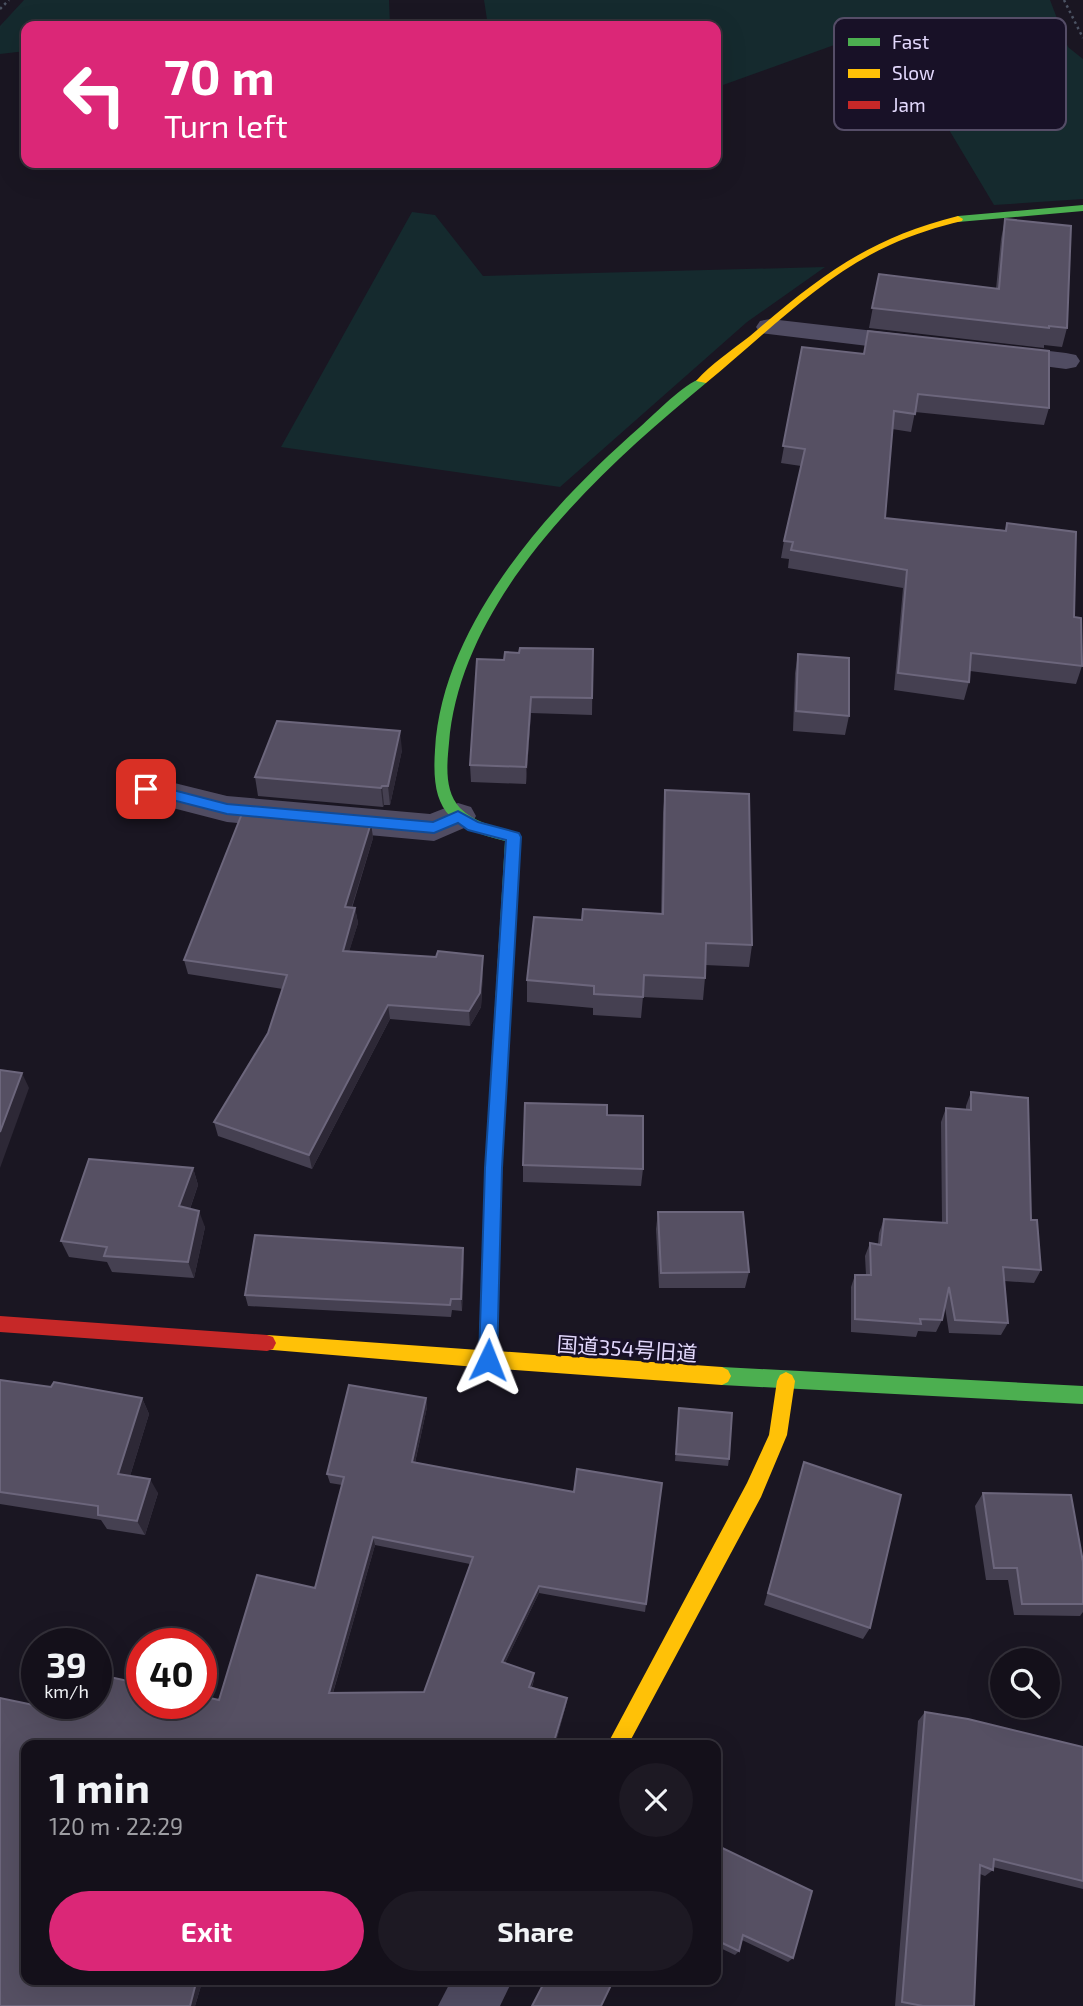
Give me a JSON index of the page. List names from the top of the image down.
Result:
{
  "streets": {
    "street": ["国道354号旧道"]
  },
  "legend": ["Fast", "Slow", "Jam"],
  "page": {
    "turn": ["70 m", "Turn left"],
    "speed": "39 km/h",
    "limit": "40",
    "heading": ["1 min", "120 m · 22:29"],
    "buttons": ["Exit", "Share"]
  }
}
